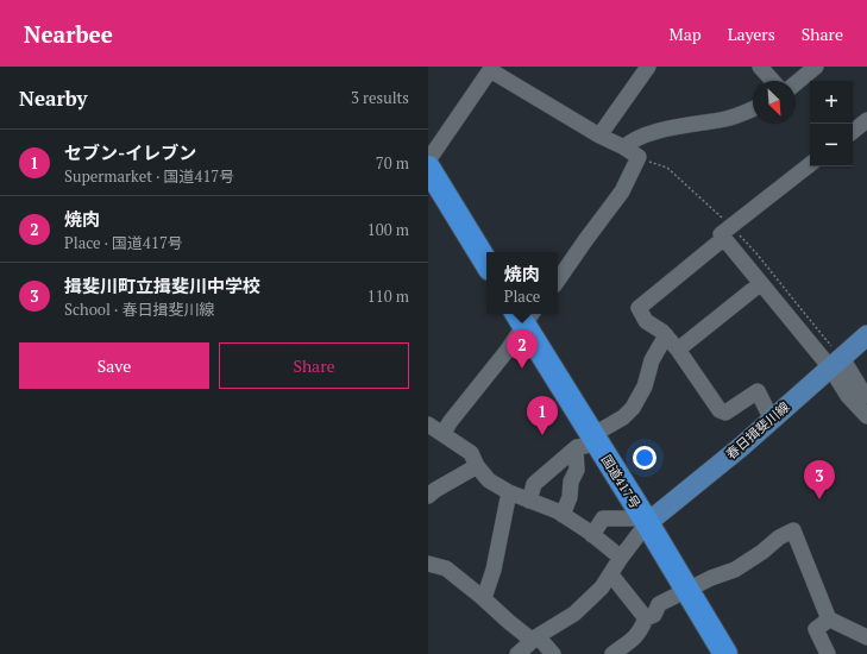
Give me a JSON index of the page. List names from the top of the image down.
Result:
{
  "streets": {
    "highway": ["国道417号"],
    "main road": ["春日揖斐川線"]
  },
  "crossings": [
    ["春日揖斐川線", "国道417号"]
  ],
  "north": "bottom right",
  "page": {
    "header": "Nearbee",
    "nav": ["Map", "Layers", "Share"],
    "heading": ["Nearby", "3 results"],
    "map_buttons": ["+", "−"],
    "list": [
      {
        "mark": "1",
        "name": "セブン-イレブン",
        "note": "Supermarket · 国道417号",
        "value": "70 m"
      },
      {
        "mark": "2",
        "name": "焼肉",
        "note": "Place · 国道417号",
        "value": "100 m"
      },
      {
        "mark": "3",
        "name": "揖斐川町立揖斐川中学校",
        "note": "School · 春日揖斐川線",
        "value": "110 m"
      }
    ],
    "popup": ["焼肉", "Place"],
    "buttons": ["Save", "Share"],
    "pins": ["2", "1", "3"]
  }
}
